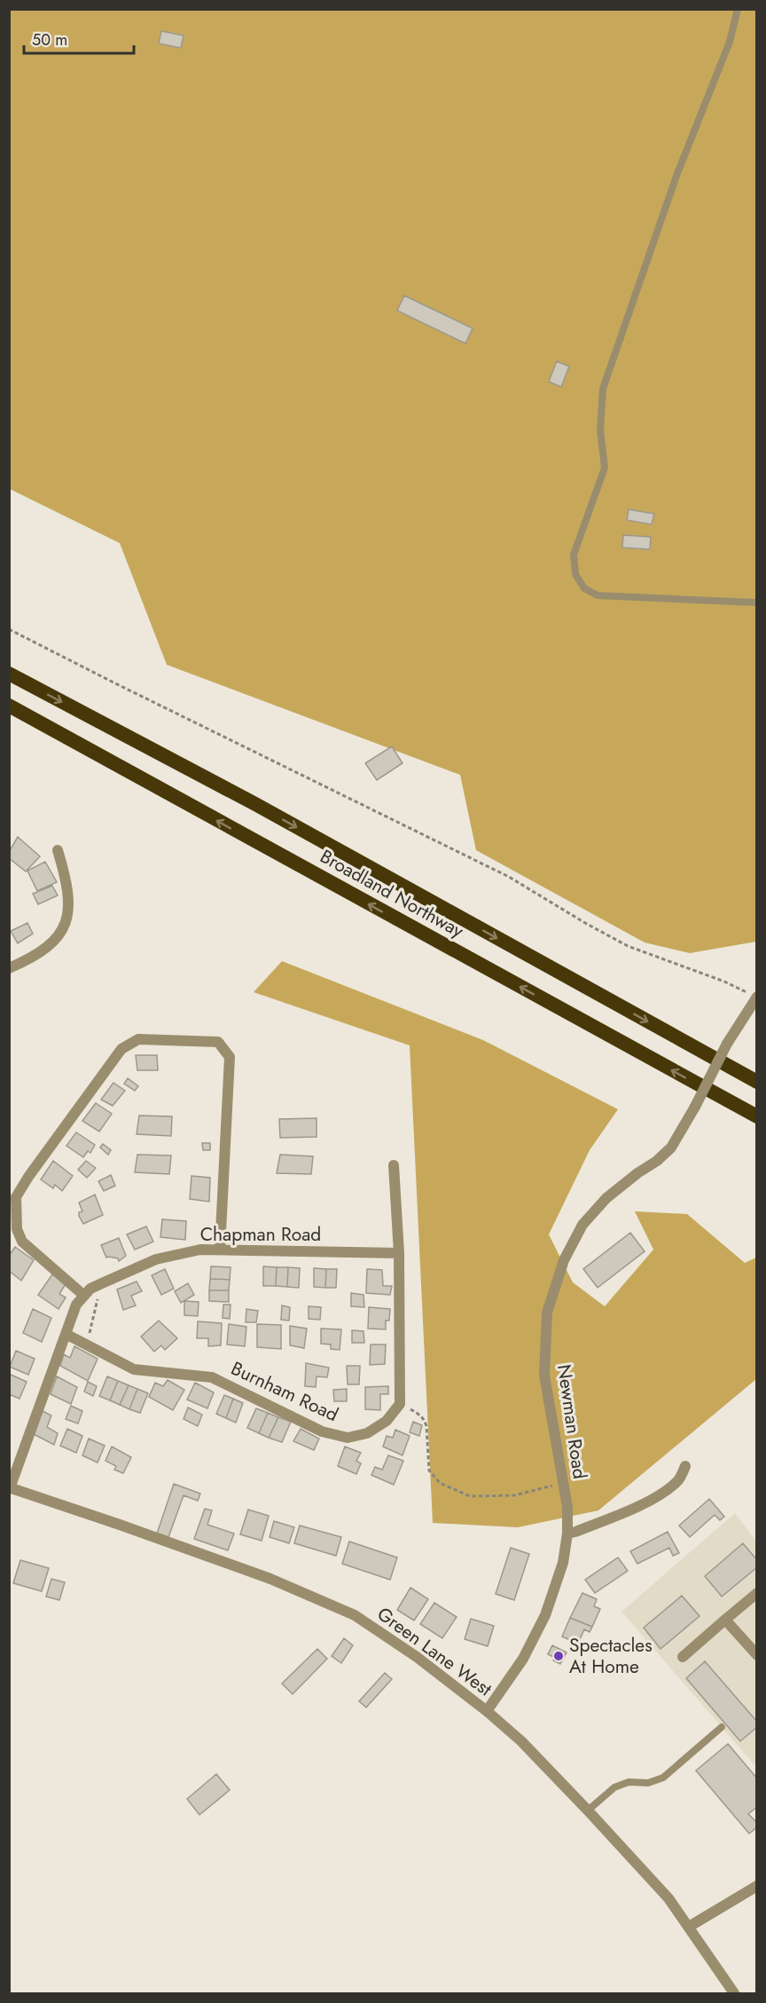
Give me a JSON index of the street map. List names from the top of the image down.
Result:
{
  "streets": {
    "highway": ["Broadland Northway"],
    "street": [
      "Chapman Road",
      "Burnham Road",
      "Newman Road",
      "Green Lane West"
    ]
  },
  "crossings": [
    ["Chapman Road", "Burnham Road"],
    ["Chapman Road", "Green Lane West"],
    ["Newman Road", "Green Lane West"]
  ],
  "places": ["Spectacles At Home"],
  "scale_bar": "50 m"
}
